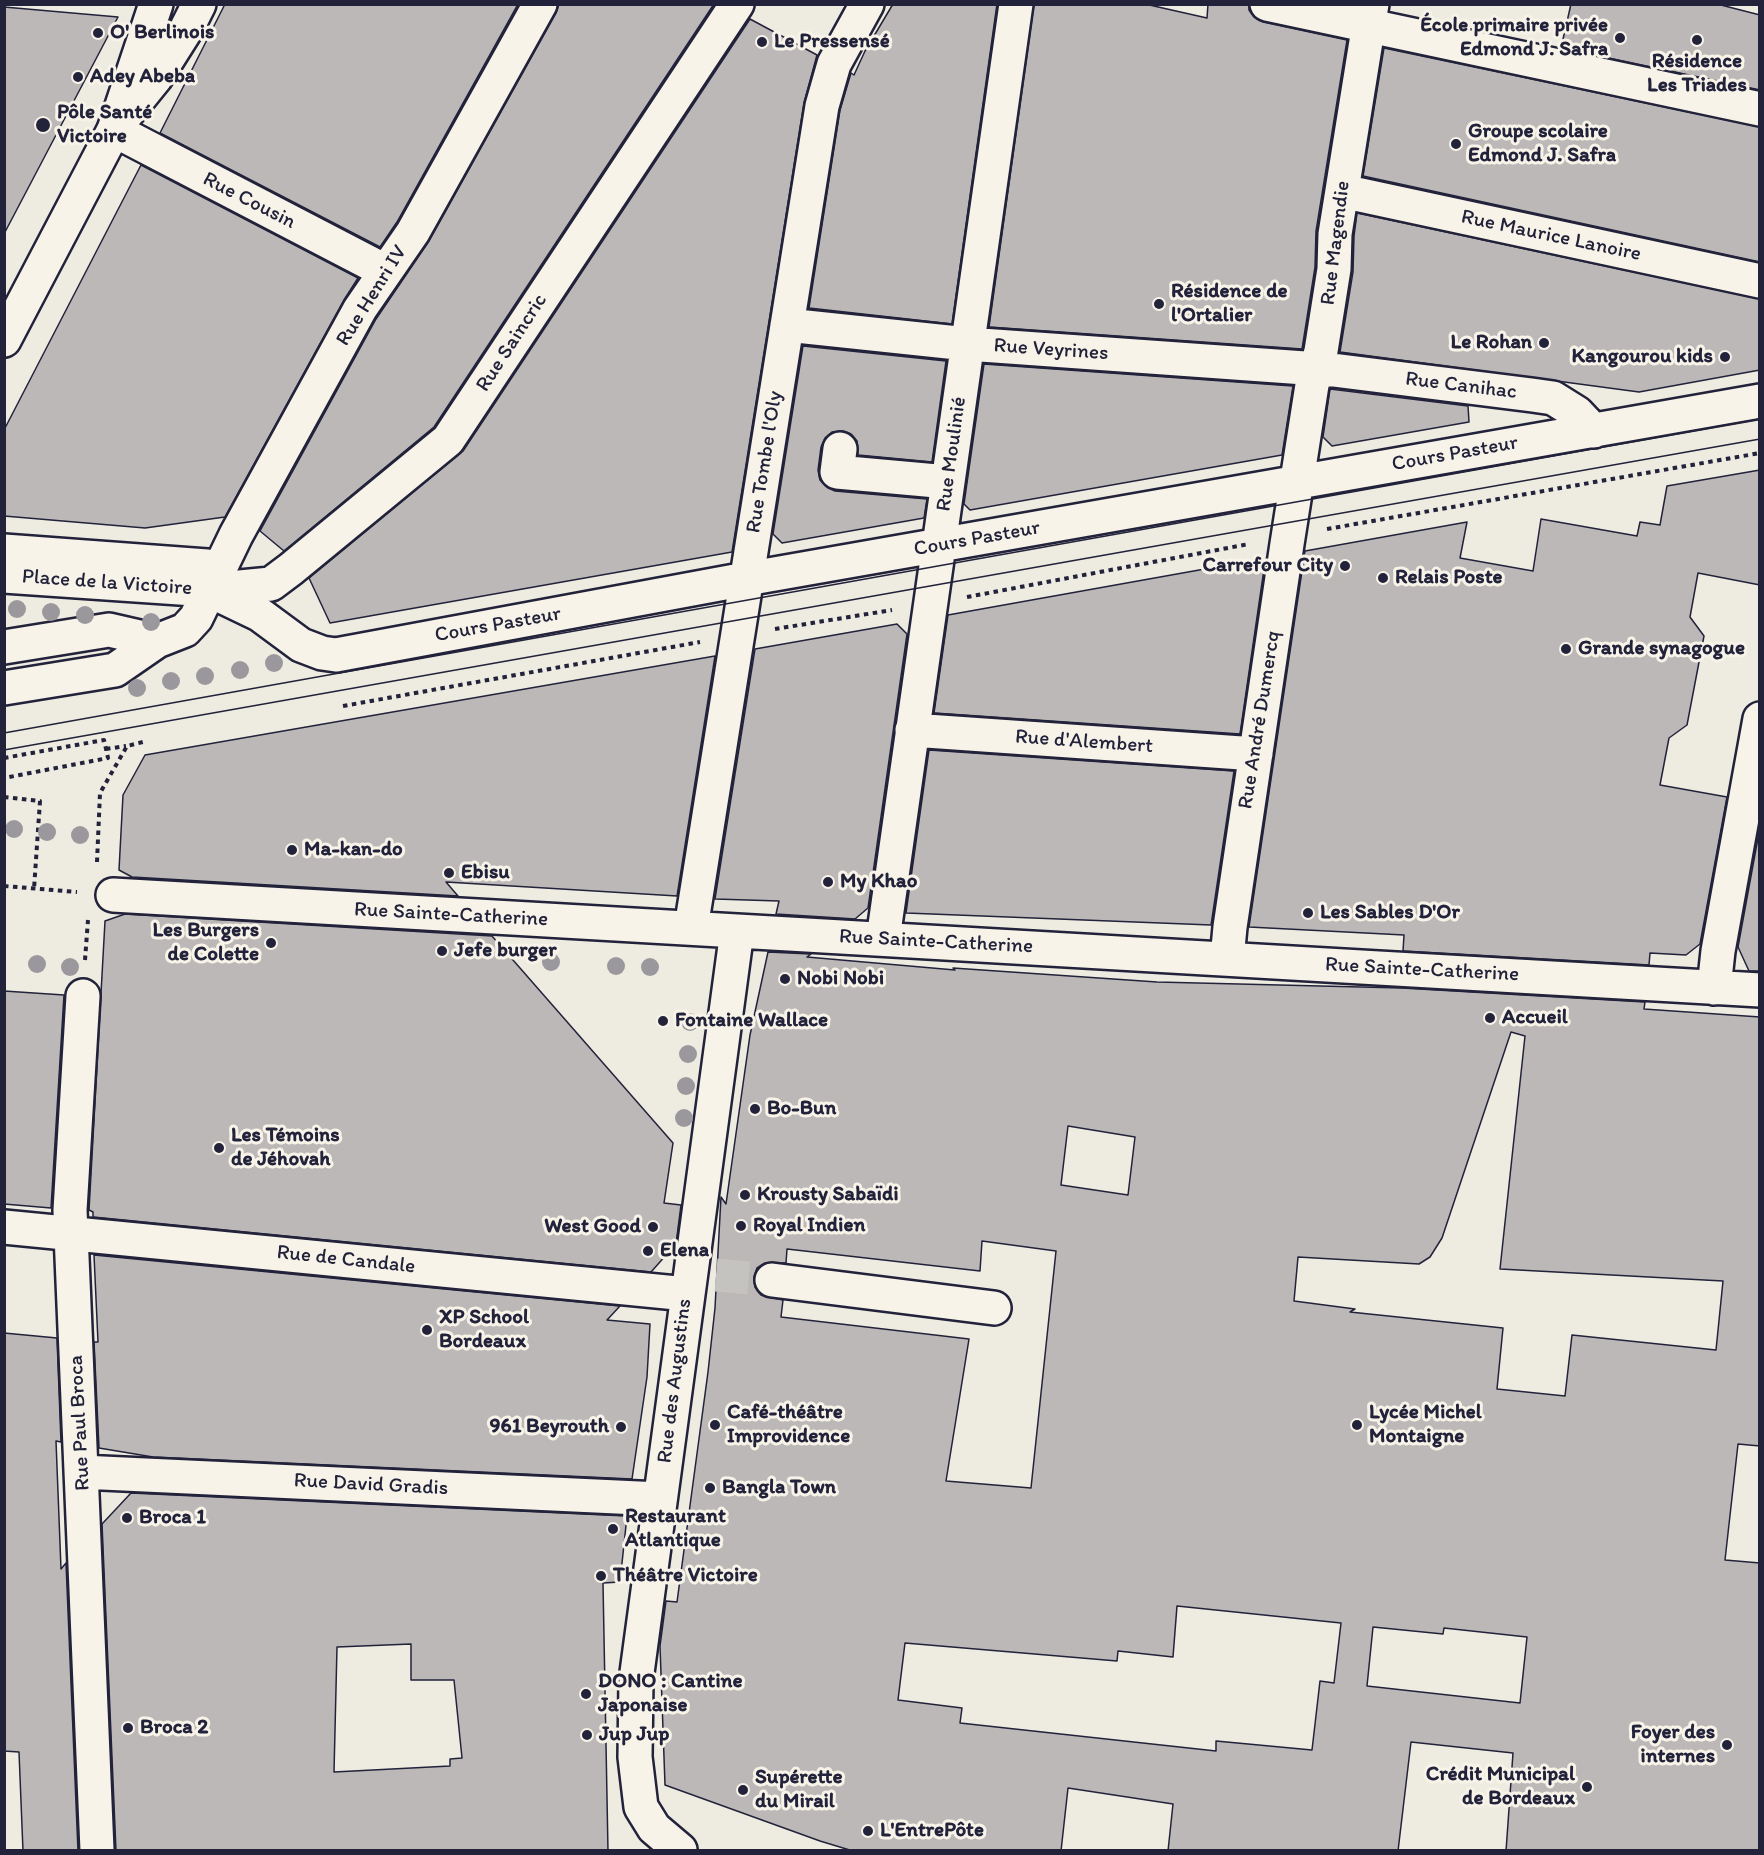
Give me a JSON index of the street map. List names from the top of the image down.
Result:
{
  "streets": {
    "street": [
      "Rue Cousin",
      "Rue Maurice Lanoire",
      "Rue Magendie",
      "Rue Henri IV",
      "Rue Saincric",
      "Rue Veyrines",
      "Rue Canihac",
      "Rue Moulinié",
      "Cours Pasteur",
      "Rue Tombe l'Oly",
      "Place de la Victoire",
      "Rue André Dumercq",
      "Rue d'Alembert",
      "Rue Sainte-Catherine",
      "Rue de Candale",
      "Rue des Augustins",
      "Rue Paul Broca",
      "Rue David Gradis"
    ]
  },
  "crossings": [
    ["Rue Cousin", "Rue Henri IV"],
    ["Rue Maurice Lanoire", "Rue Magendie"],
    ["Rue Magendie", "Rue Veyrines"],
    ["Rue Magendie", "Rue Canihac"],
    ["Rue Magendie", "Cours Pasteur"],
    ["Rue Magendie", "Rue André Dumercq"],
    ["Rue Henri IV", "Rue Saincric"],
    ["Rue Henri IV", "Cours Pasteur"],
    ["Rue Henri IV", "Place de la Victoire"],
    ["Rue Saincric", "Cours Pasteur"],
    ["Rue Saincric", "Place de la Victoire"],
    ["Rue Veyrines", "Rue Canihac"],
    ["Rue Veyrines", "Rue Moulinié"],
    ["Rue Veyrines", "Rue Tombe l'Oly"],
    ["Rue Canihac", "Cours Pasteur"],
    ["Rue Moulinié", "Cours Pasteur"],
    ["Rue Moulinié", "Rue d'Alembert"],
    ["Rue Moulinié", "Rue Sainte-Catherine"],
    ["Cours Pasteur", "Rue Tombe l'Oly"],
    ["Cours Pasteur", "Place de la Victoire"],
    ["Cours Pasteur", "Rue André Dumercq"],
    ["Rue Tombe l'Oly", "Rue Sainte-Catherine"],
    ["Rue André Dumercq", "Rue d'Alembert"],
    ["Rue André Dumercq", "Rue Sainte-Catherine"],
    ["Rue Sainte-Catherine", "Rue des Augustins"],
    ["Rue de Candale", "Rue des Augustins"],
    ["Rue de Candale", "Rue Paul Broca"],
    ["Rue des Augustins", "Rue David Gradis"],
    ["Rue Paul Broca", "Rue David Gradis"]
  ],
  "places": [
    "O' Berlinois",
    "École primaire privée Edmond J. Safra",
    "Résidence Les Triades",
    "Le Pressensé",
    "Adey Abeba",
    "Pôle Santé Victoire",
    "Groupe scolaire Edmond J. Safra",
    "Résidence de l'Ortalier",
    "Le Rohan",
    "Kangourou kids",
    "Carrefour City",
    "Relais Poste",
    "Grande synagogue",
    "Ma-kan-do",
    "Ebisu",
    "My Khao",
    "Les Sables D'Or",
    "Les Burgers de Colette",
    "Jefe burger",
    "Nobi Nobi",
    "Accueil",
    "Fontaine Wallace",
    "Bo-Bun",
    "Les Témoins de Jéhovah",
    "Krousty Sabaïdi",
    "Royal Indien",
    "West Good",
    "Elena",
    "XP School Bordeaux",
    "Café-théâtre Improvidence",
    "Lycée Michel Montaigne",
    "961 Beyrouth",
    "Bangla Town",
    "Broca 1",
    "Restaurant Atlantique",
    "Théâtre Victoire",
    "DONO : Cantine Japonaise",
    "Broca 2",
    "Jup Jup",
    "Foyer des internes",
    "Crédit Municipal de Bordeaux",
    "Supérette du Mirail",
    "L'EntrePôte"
  ]
}
